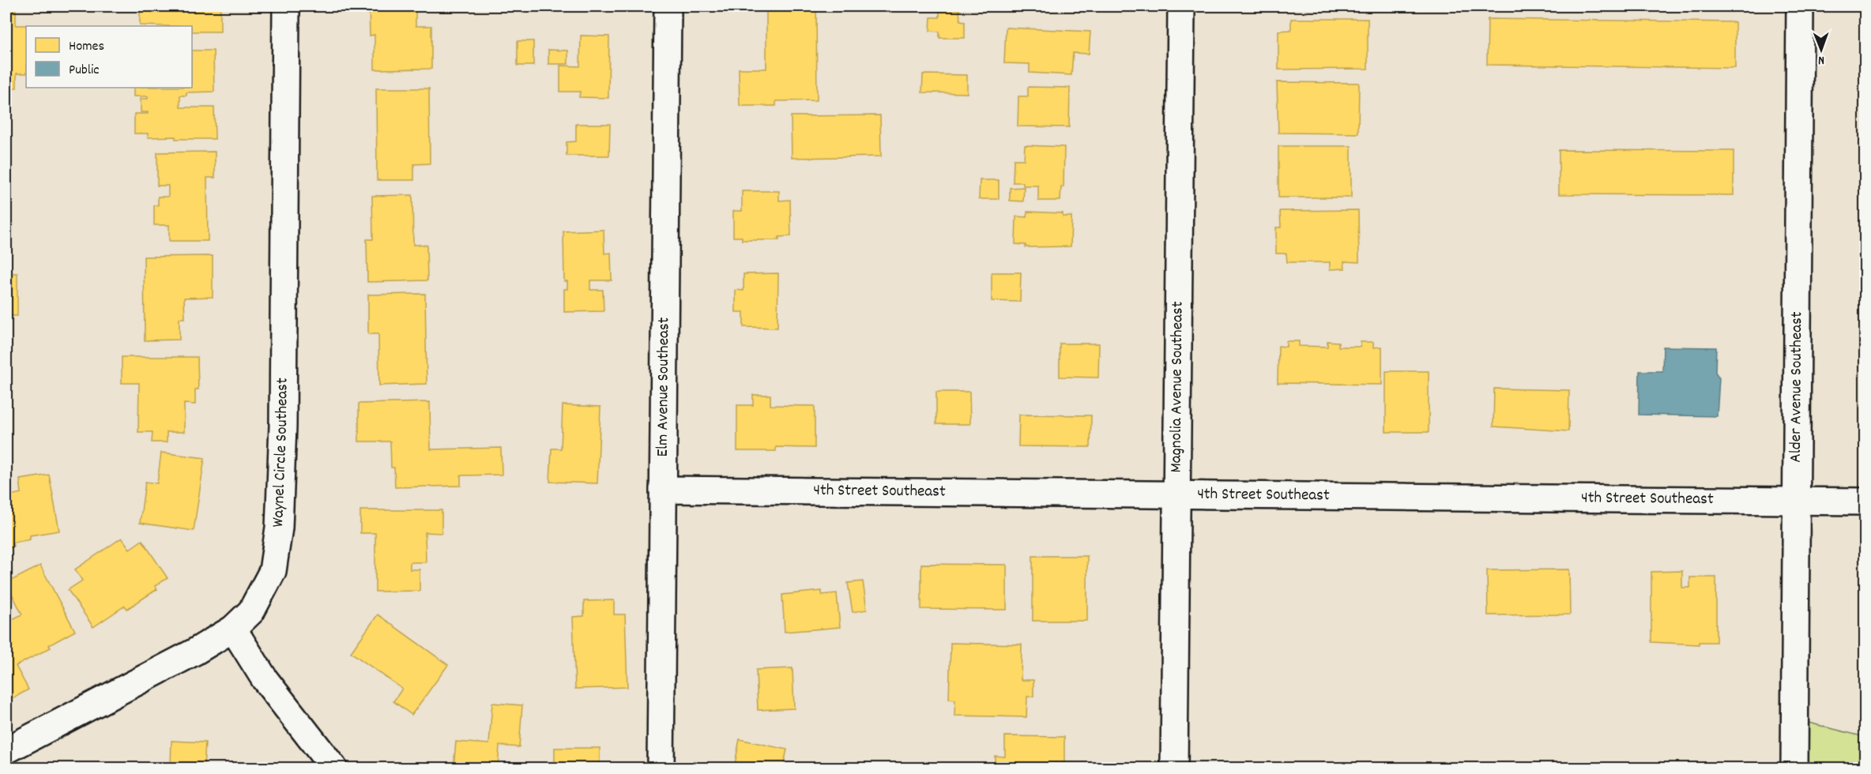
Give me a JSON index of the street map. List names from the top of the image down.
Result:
{
  "streets": {
    "street": [
      "Elm Avenue Southeast",
      "Magnolia Avenue Southeast",
      "Alder Avenue Southeast",
      "Waynel Circle Southeast",
      "4th Street Southeast"
    ]
  },
  "crossings": [
    ["Elm Avenue Southeast", "4th Street Southeast"],
    ["Magnolia Avenue Southeast", "4th Street Southeast"],
    ["Alder Avenue Southeast", "4th Street Southeast"]
  ],
  "legend": ["Homes", "Public"],
  "north": "bottom"
}
